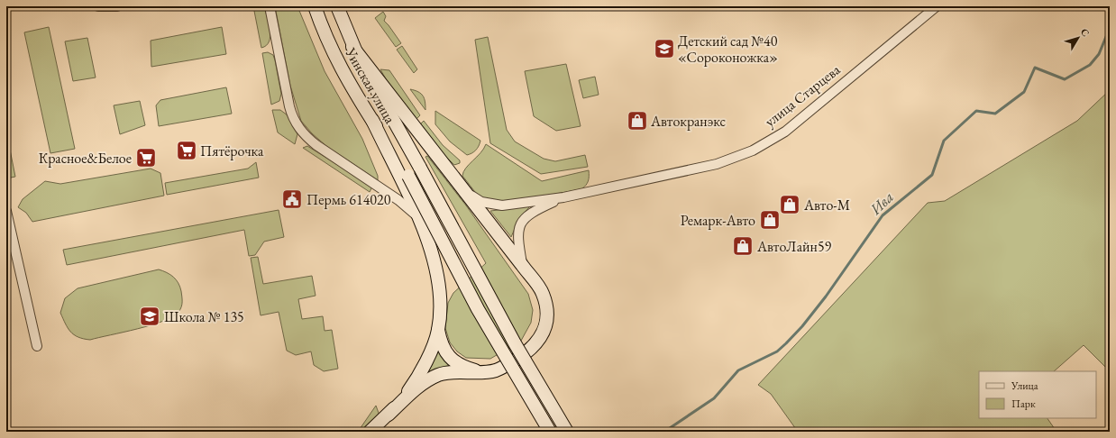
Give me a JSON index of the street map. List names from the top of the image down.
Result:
{
  "streets": {
    "main road": ["Уинская улица"],
    "street": ["улица Старцева"]
  },
  "water": ["Ива"],
  "places": {
    "school or university": ["Детский сад №40 «Сороконожка»", "Школа № 135"],
    "shop": [
      "Автокранэкс",
      "Авто-М",
      "Ремарк-Авто",
      "АвтоЛайн59"
    ],
    "supermarket": ["Пятёрочка", "Красное&Белое"],
    "public building": ["Пермь 614020"]
  },
  "legend": ["Улица", "Парк"],
  "north": "top right"
}
